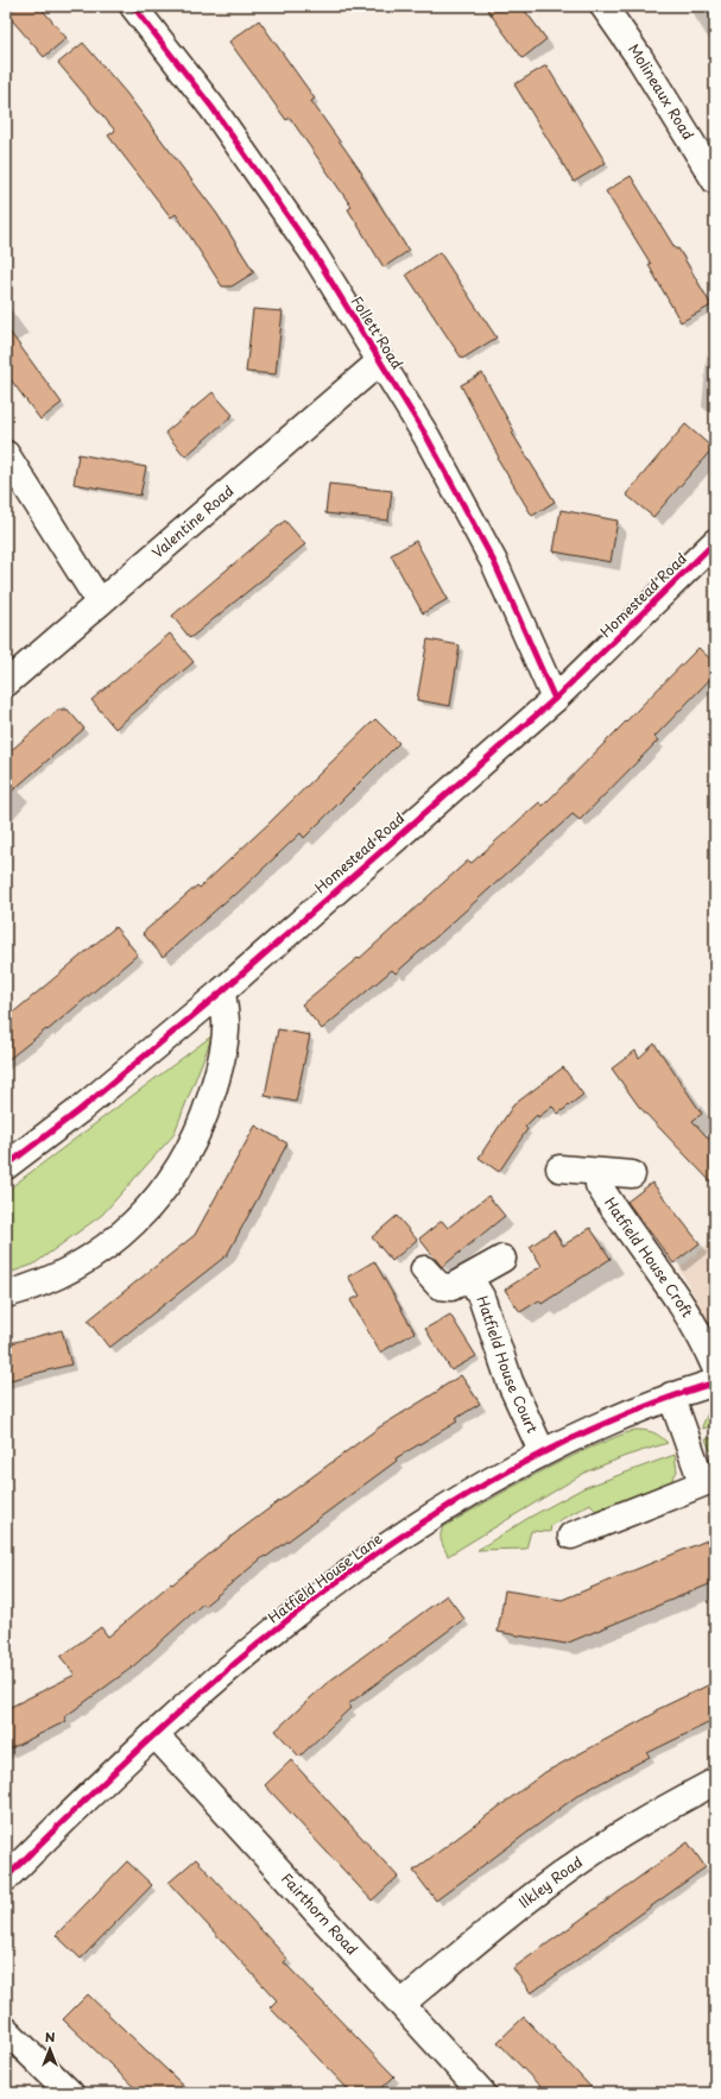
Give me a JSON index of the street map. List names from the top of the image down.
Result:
{
  "streets": {
    "street": [
      "Molineaux Road",
      "Follett Road",
      "Valentine Road",
      "Homestead Road",
      "Hatfield House Croft",
      "Hatfield House Court",
      "Hatfield House Lane",
      "Ilkley Road",
      "Fairthorn Road"
    ]
  },
  "crossings": [
    ["Follett Road", "Valentine Road"],
    ["Follett Road", "Homestead Road"],
    ["Hatfield House Court", "Hatfield House Lane"],
    ["Hatfield House Lane", "Fairthorn Road"],
    ["Ilkley Road", "Fairthorn Road"]
  ],
  "north": "top"
}
